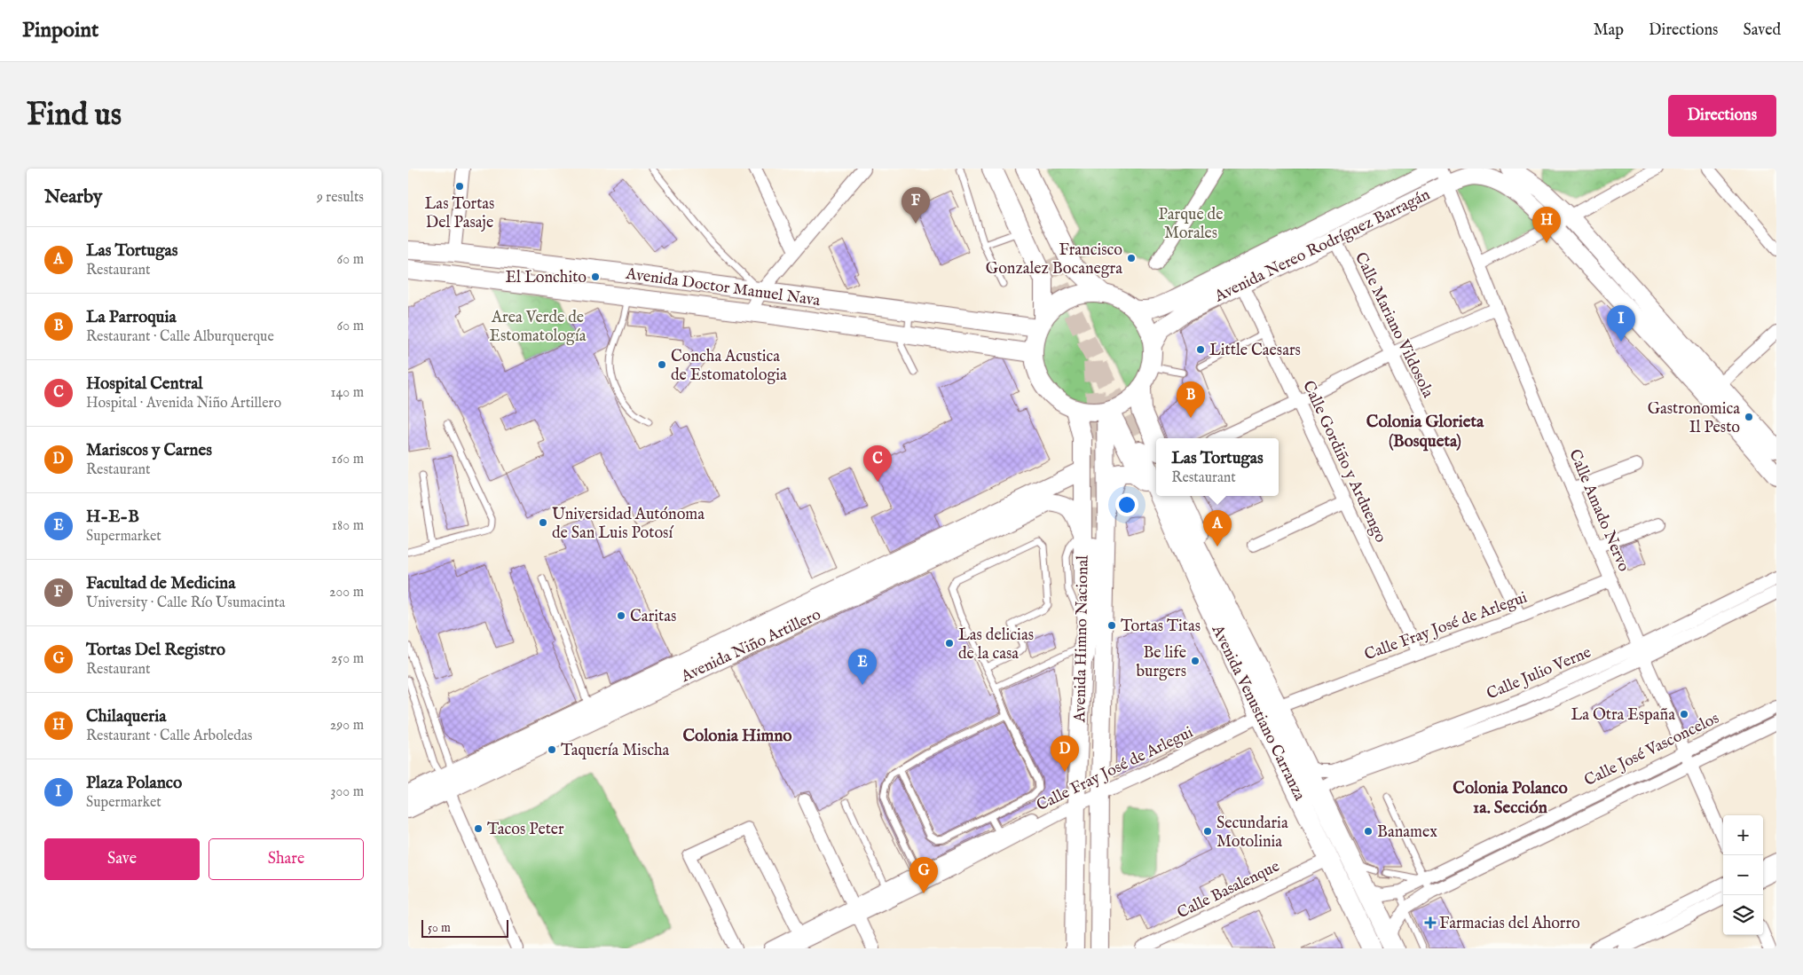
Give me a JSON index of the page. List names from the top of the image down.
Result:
{
  "streets": {
    "main road": [
      "Avenida Nereo Rodríguez Barragán",
      "Avenida Doctor Manuel Nava",
      "Avenida Himno Nacional",
      "Avenida Niño Artillero",
      "Avenida Venustiano Carranza"
    ],
    "street": [
      "Calle Mariano Vildosola",
      "Calle Gordiño y Arduengo",
      "Calle Amado Nervo",
      "Calle Fray José de Arlegui",
      "Calle Julio Verne",
      "Calle José Vasconcelos",
      "Calle Basalenque"
    ]
  },
  "crossings": [
    ["Avenida Nereo Rodríguez Barragán", "Avenida Doctor Manuel Nava"],
    ["Avenida Nereo Rodríguez Barragán", "Calle Mariano Vildosola"],
    ["Avenida Nereo Rodríguez Barragán", "Calle Gordiño y Arduengo"],
    ["Avenida Nereo Rodríguez Barragán", "Calle Amado Nervo"],
    ["Avenida Nereo Rodríguez Barragán", "Avenida Himno Nacional"],
    ["Avenida Doctor Manuel Nava", "Avenida Himno Nacional"],
    ["Calle Mariano Vildosola", "Calle Fray José de Arlegui"],
    ["Calle Gordiño y Arduengo", "Calle Fray José de Arlegui"],
    ["Calle Amado Nervo", "Calle Fray José de Arlegui"],
    ["Calle Amado Nervo", "Calle Julio Verne"],
    ["Calle Amado Nervo", "Calle José Vasconcelos"],
    ["Calle Fray José de Arlegui", "Avenida Himno Nacional"],
    ["Calle Fray José de Arlegui", "Avenida Venustiano Carranza"],
    ["Avenida Himno Nacional", "Avenida Niño Artillero"],
    ["Calle Julio Verne", "Avenida Venustiano Carranza"],
    ["Avenida Venustiano Carranza", "Calle José Vasconcelos"],
    ["Avenida Venustiano Carranza", "Calle Basalenque"]
  ],
  "districts": ["Colonia Glorieta (Bosqueta)", "Colonia Himno", "Colonia Polanco 1a. Sección"],
  "parks": ["Parque de Morales", "Area Verde de Estomatología"],
  "places": {
    "other": [
      "Las Tortas Del Pasaje",
      "Francisco Gonzalez Bocanegra",
      "El Lonchito",
      "Little Caesars",
      "Concha Acustica de Estomatologia",
      "Gastronomica Il Pesto",
      "Universidad Autónoma de San Luis Potosí",
      "Caritas",
      "Tortas Titas",
      "Las delicias de la casa",
      "Be life burgers",
      "La Otra España",
      "Taquería Mischa",
      "Tacos Peter",
      "Secundaria Motolinia",
      "Banamex"
    ],
    "health": ["Farmacias del Ahorro"]
  },
  "scale_bar": "50 m",
  "page": {
    "header": "Pinpoint",
    "nav": ["Map", "Directions", "Saved"],
    "buttons": [
      "Directions",
      ["Save", "Share"]
    ],
    "title": "Find us",
    "heading": ["Nearby", "9 results"],
    "pins": [
      "F",
      "H",
      "I",
      "B",
      "C",
      "A",
      "E",
      "D",
      "G"
    ],
    "list": [
      {
        "mark": "A",
        "name": "Las Tortugas",
        "note": "Restaurant",
        "value": "60 m"
      },
      {
        "mark": "B",
        "name": "La Parroquia",
        "note": "Restaurant · Calle Alburquerque",
        "value": "60 m"
      },
      {
        "mark": "C",
        "name": "Hospital Central",
        "note": "Hospital · Avenida Niño Artillero",
        "value": "140 m"
      },
      {
        "mark": "D",
        "name": "Mariscos y Carnes",
        "note": "Restaurant",
        "value": "160 m"
      },
      {
        "mark": "E",
        "name": "H-E-B",
        "note": "Supermarket",
        "value": "180 m"
      },
      {
        "mark": "F",
        "name": "Facultad de Medicina",
        "note": "University · Calle Río Usumacinta",
        "value": "200 m"
      },
      {
        "mark": "G",
        "name": "Tortas Del Registro",
        "note": "Restaurant",
        "value": "250 m"
      },
      {
        "mark": "H",
        "name": "Chilaqueria",
        "note": "Restaurant · Calle Arboledas",
        "value": "290 m"
      },
      {
        "mark": "I",
        "name": "Plaza Polanco",
        "note": "Supermarket",
        "value": "300 m"
      }
    ],
    "popup": ["Las Tortugas", "Restaurant"],
    "map_buttons": ["+", "−"],
    "scale": "50 m"
  }
}
